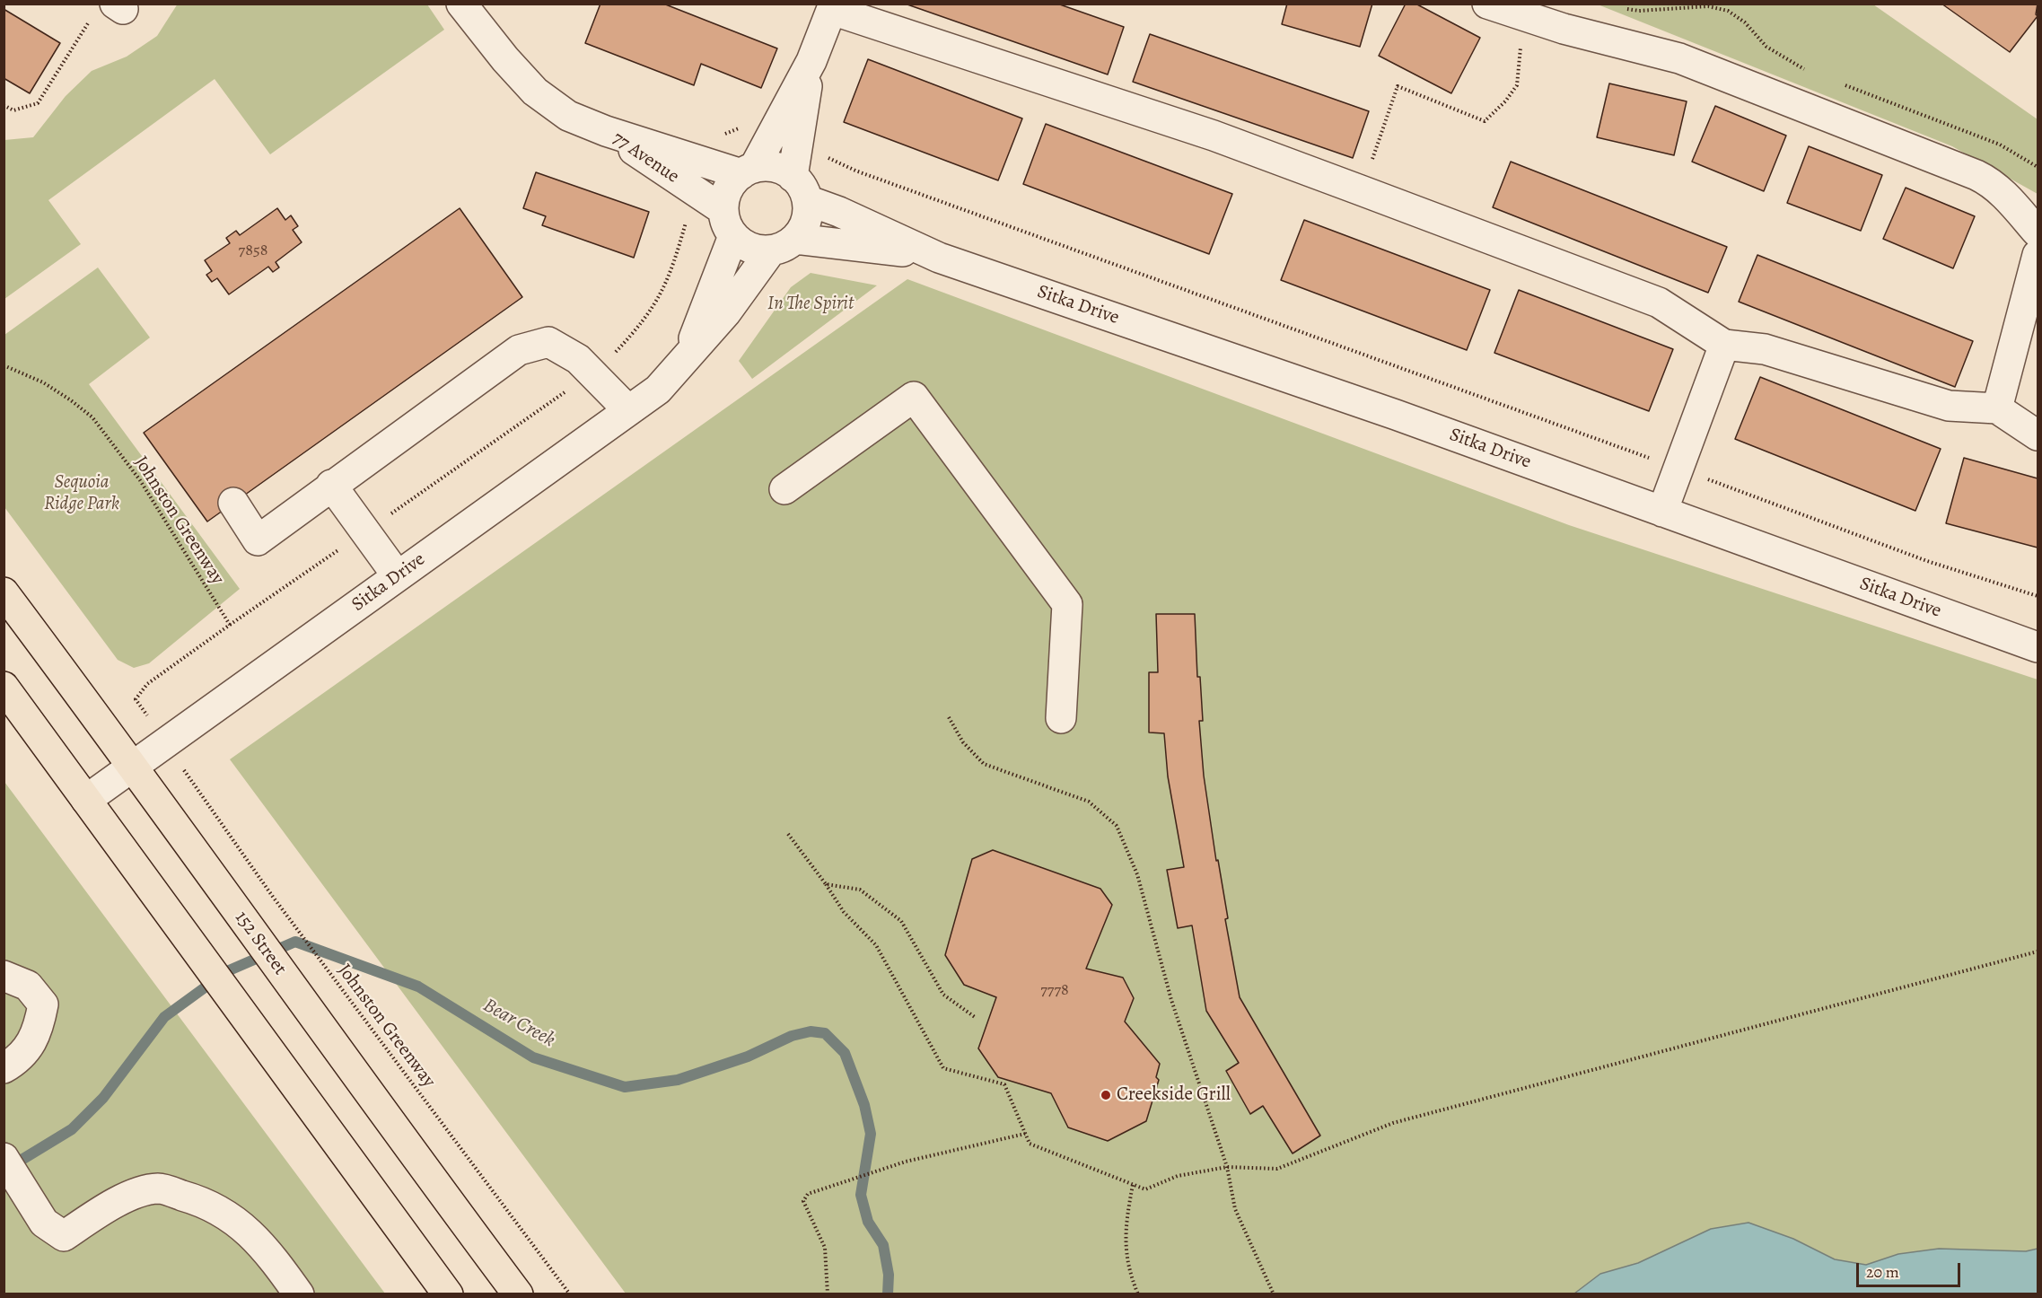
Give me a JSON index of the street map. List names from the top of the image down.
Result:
{
  "streets": {
    "main road": ["152 Street"],
    "street": ["77 Avenue", "Sitka Drive"],
    "path": ["Johnston Greenway"]
  },
  "crossings": [
    ["77 Avenue", "Sitka Drive"],
    ["Sitka Drive", "152 Street"]
  ],
  "water": ["Bear Creek"],
  "parks": ["In The Spirit", "Sequoia Ridge Park"],
  "places": ["Creekside Grill"],
  "house_numbers": ["7858", "7778"],
  "scale_bar": "20 m"
}
